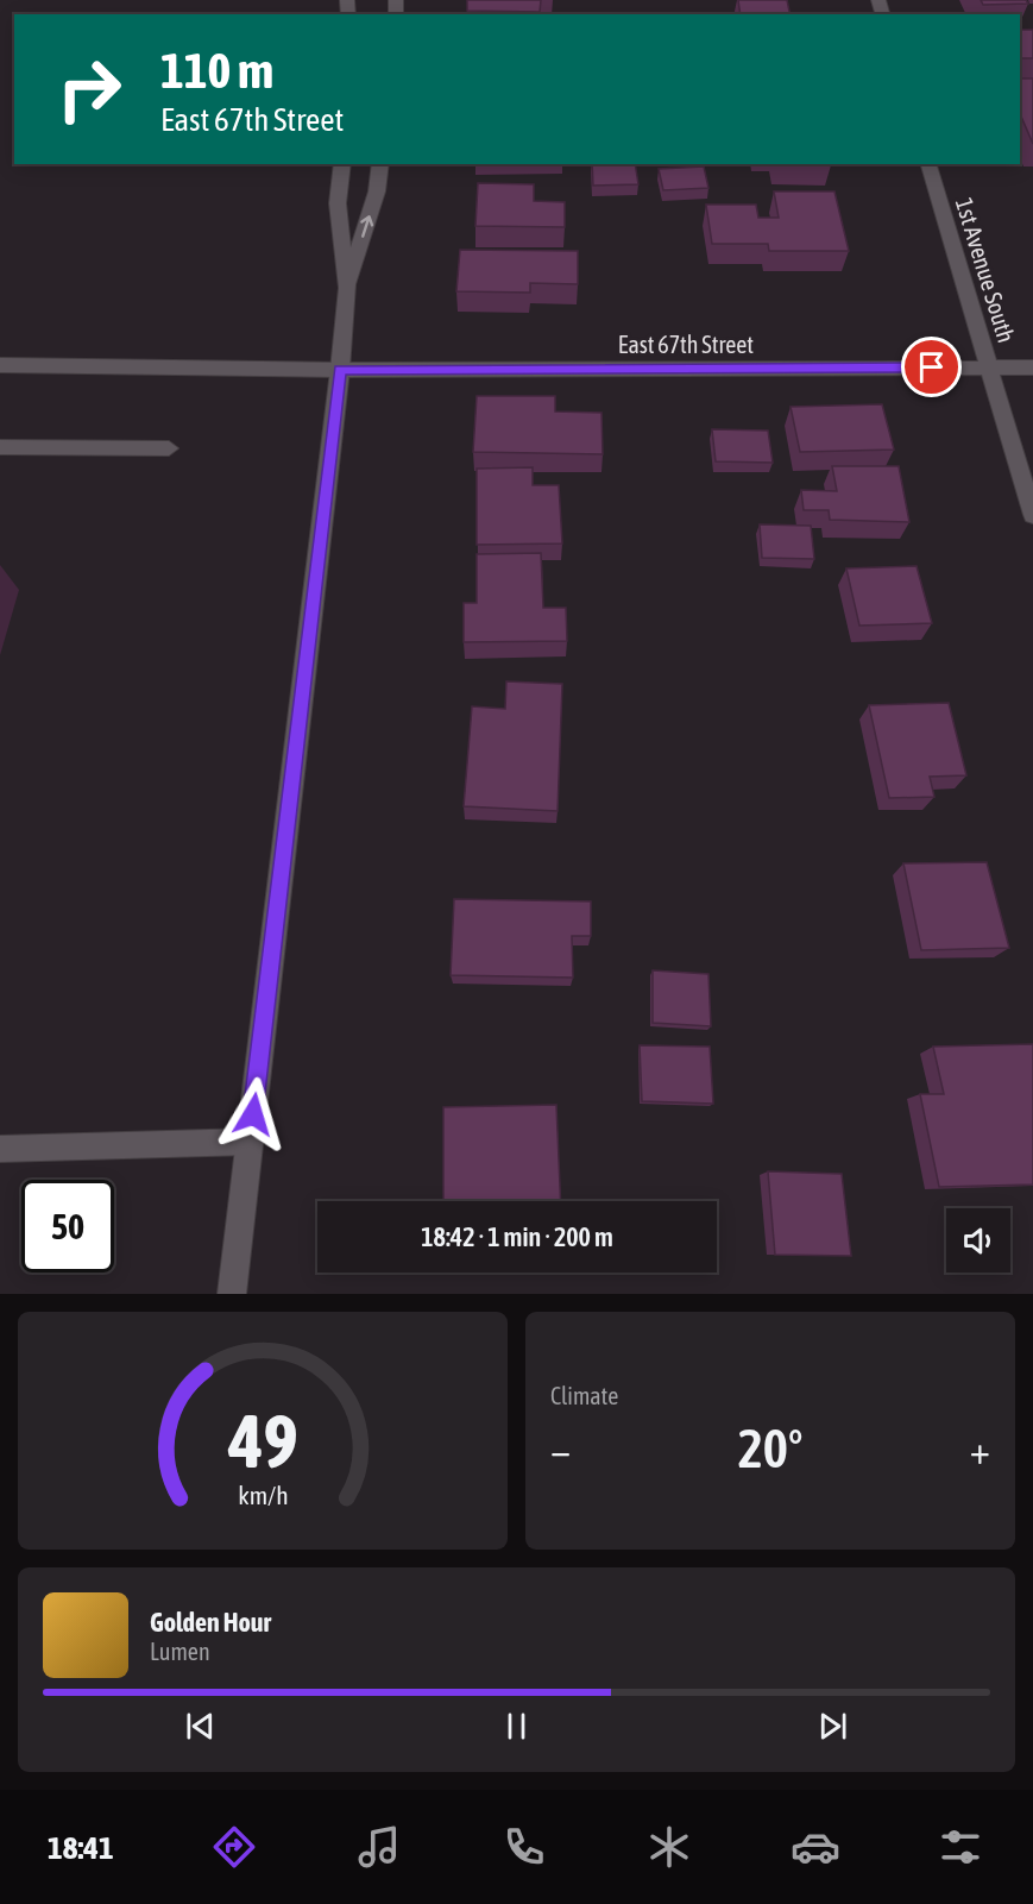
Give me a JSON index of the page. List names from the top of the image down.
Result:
{
  "streets": {
    "main road": ["1st Avenue South", "East 67th Street"]
  },
  "crossings": [
    ["1st Avenue South", "East 67th Street"]
  ],
  "page": {
    "turn": ["110 m", "East 67th Street"],
    "limit": "50",
    "trip": "18:42 · 1 min · 200 m",
    "tile": "Climate",
    "heat": ["−", "20°", "+"],
    "song": ["Golden Hour", "Lumen"],
    "tabs": "18:41",
    "gauge": ["49", "km/h"]
  }
}
